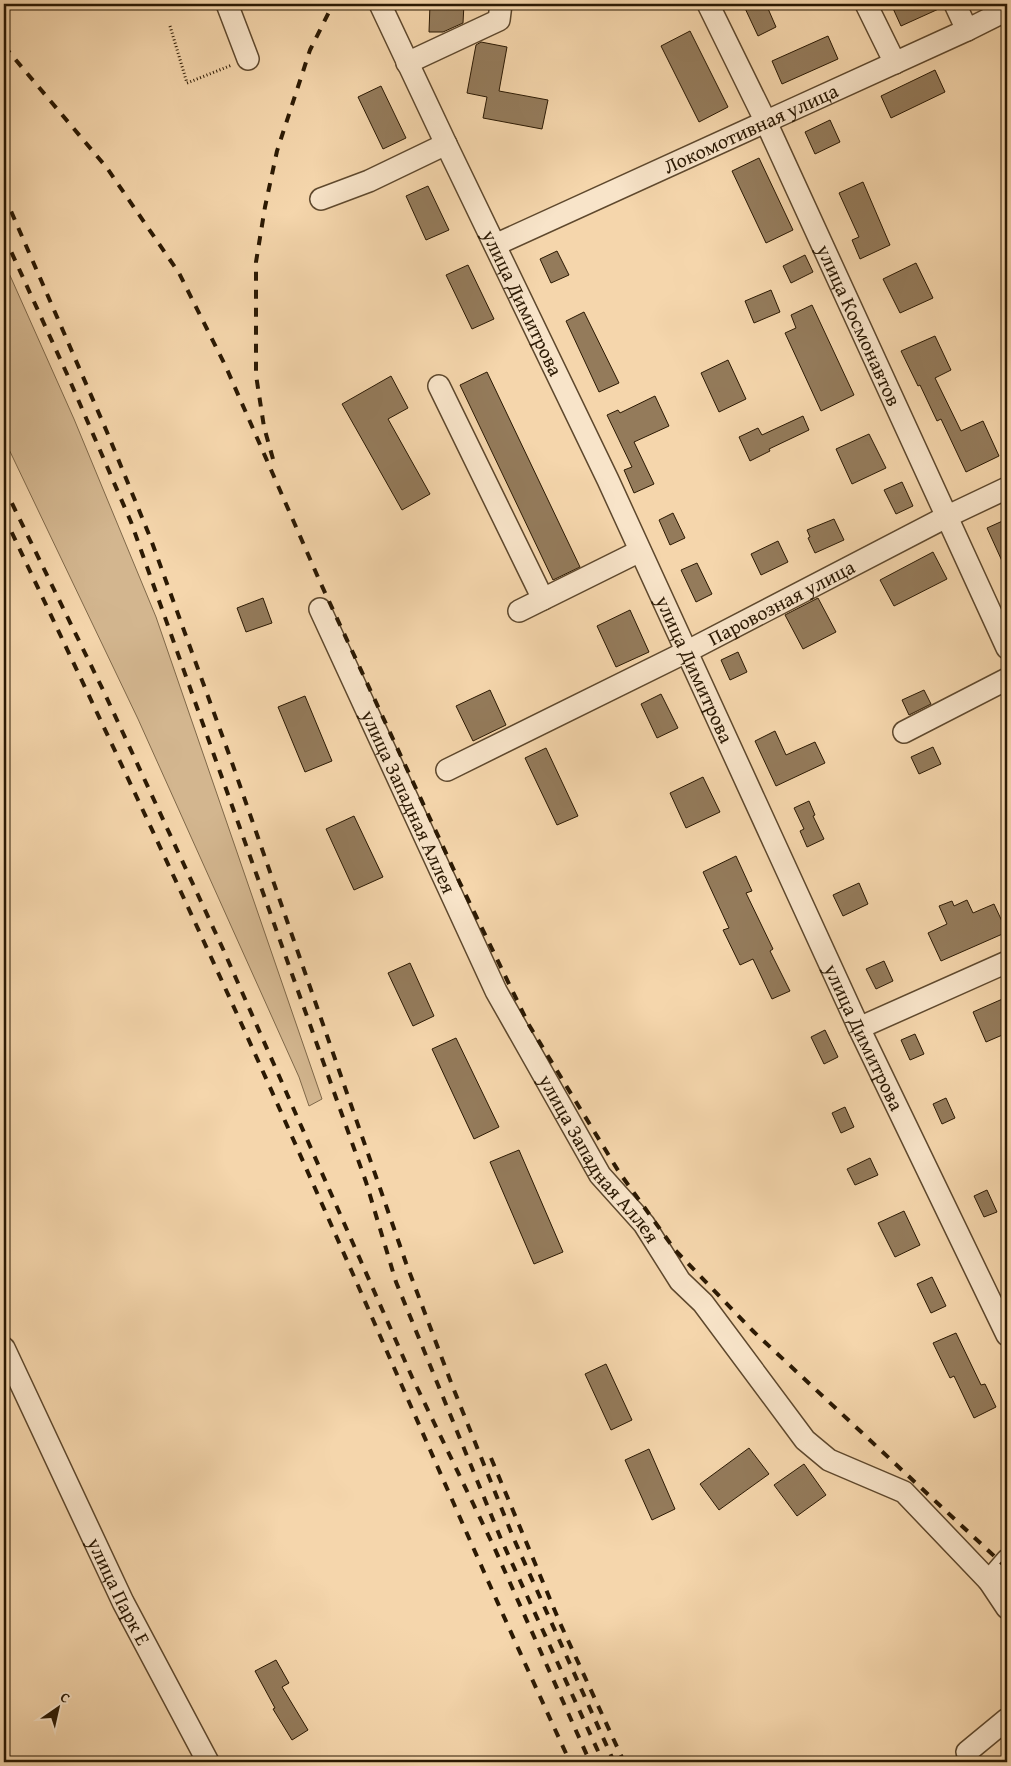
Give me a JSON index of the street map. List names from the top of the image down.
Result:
{
  "streets": {
    "street": [
      "Локомотивная улица",
      "улица Димитрова",
      "улица Космонавтов",
      "Паровозная улица",
      "улица Западная Аллея",
      "улица Парк Е"
    ]
  },
  "crossings": [
    ["Локомотивная улица", "улица Димитрова"],
    ["Локомотивная улица", "улица Космонавтов"],
    ["улица Димитрова", "Паровозная улица"],
    ["улица Космонавтов", "Паровозная улица"]
  ],
  "north": "top right"
}
